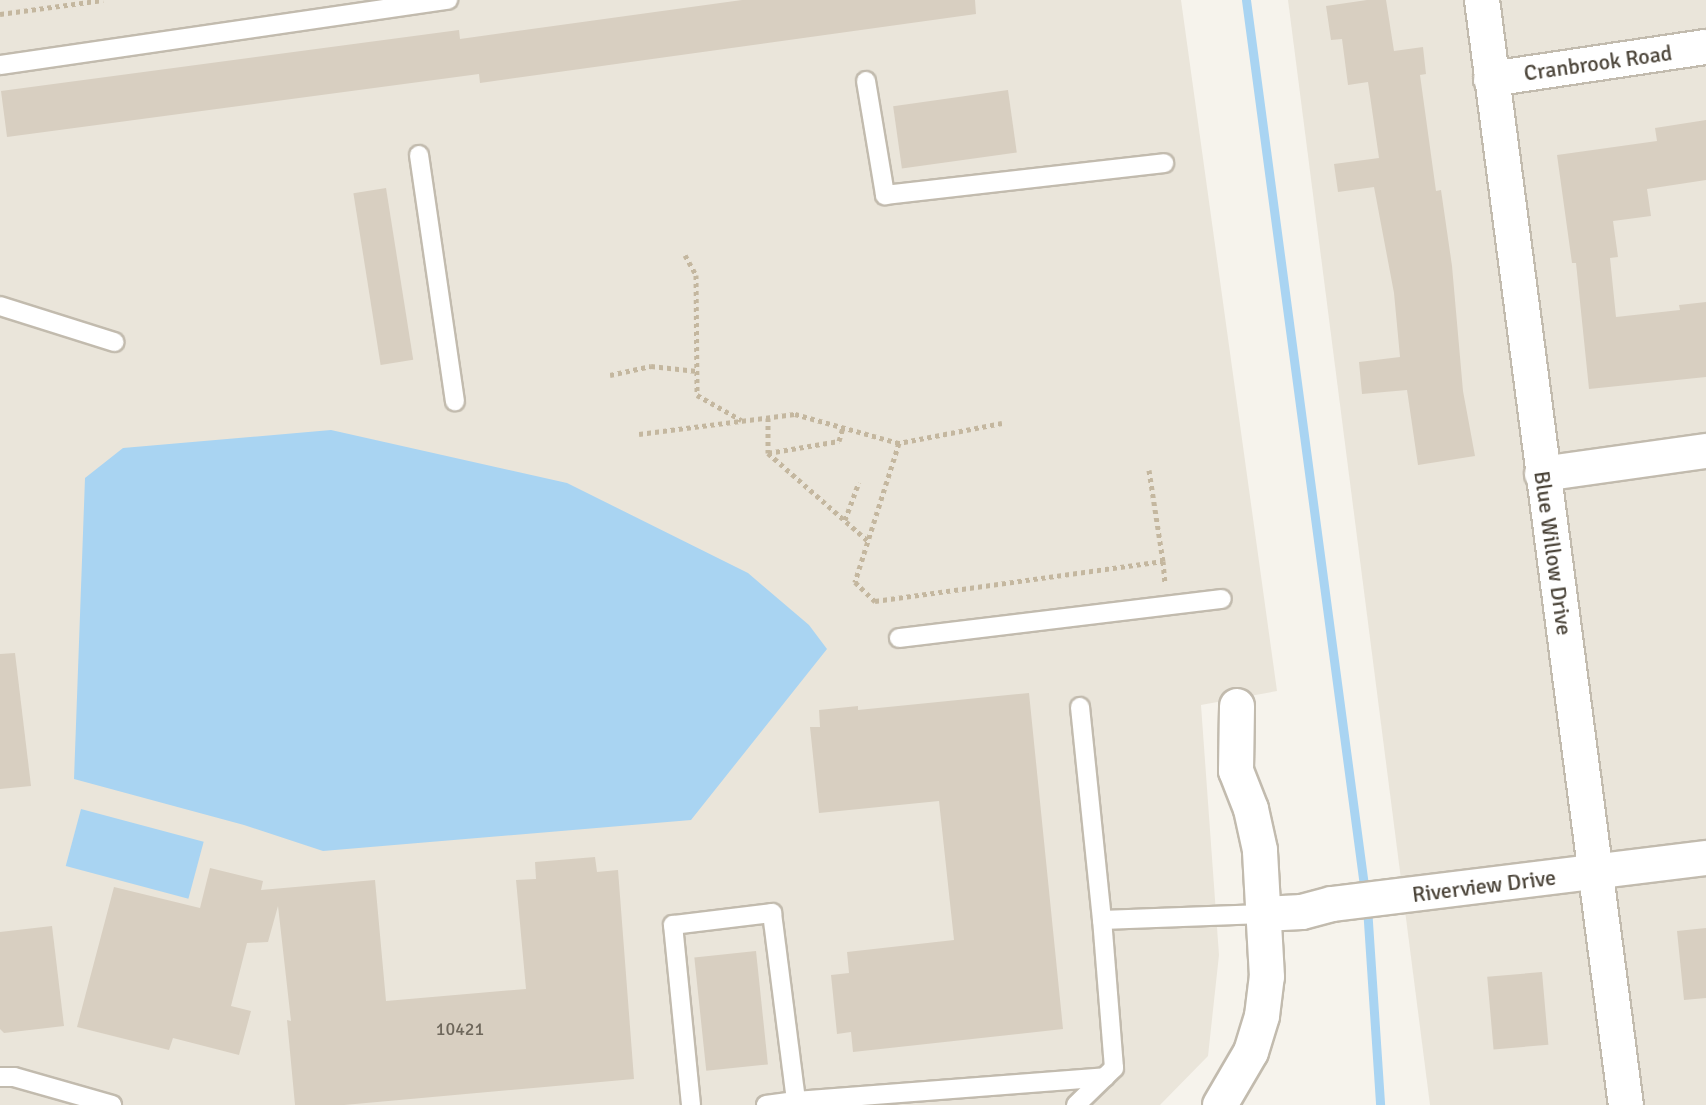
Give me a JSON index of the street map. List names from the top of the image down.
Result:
{
  "streets": {
    "street": ["Cranbrook Road", "Blue Willow Drive", "Riverview Drive"]
  },
  "crossings": [
    ["Cranbrook Road", "Blue Willow Drive"],
    ["Blue Willow Drive", "Riverview Drive"]
  ],
  "house_numbers": ["10421"]
}
